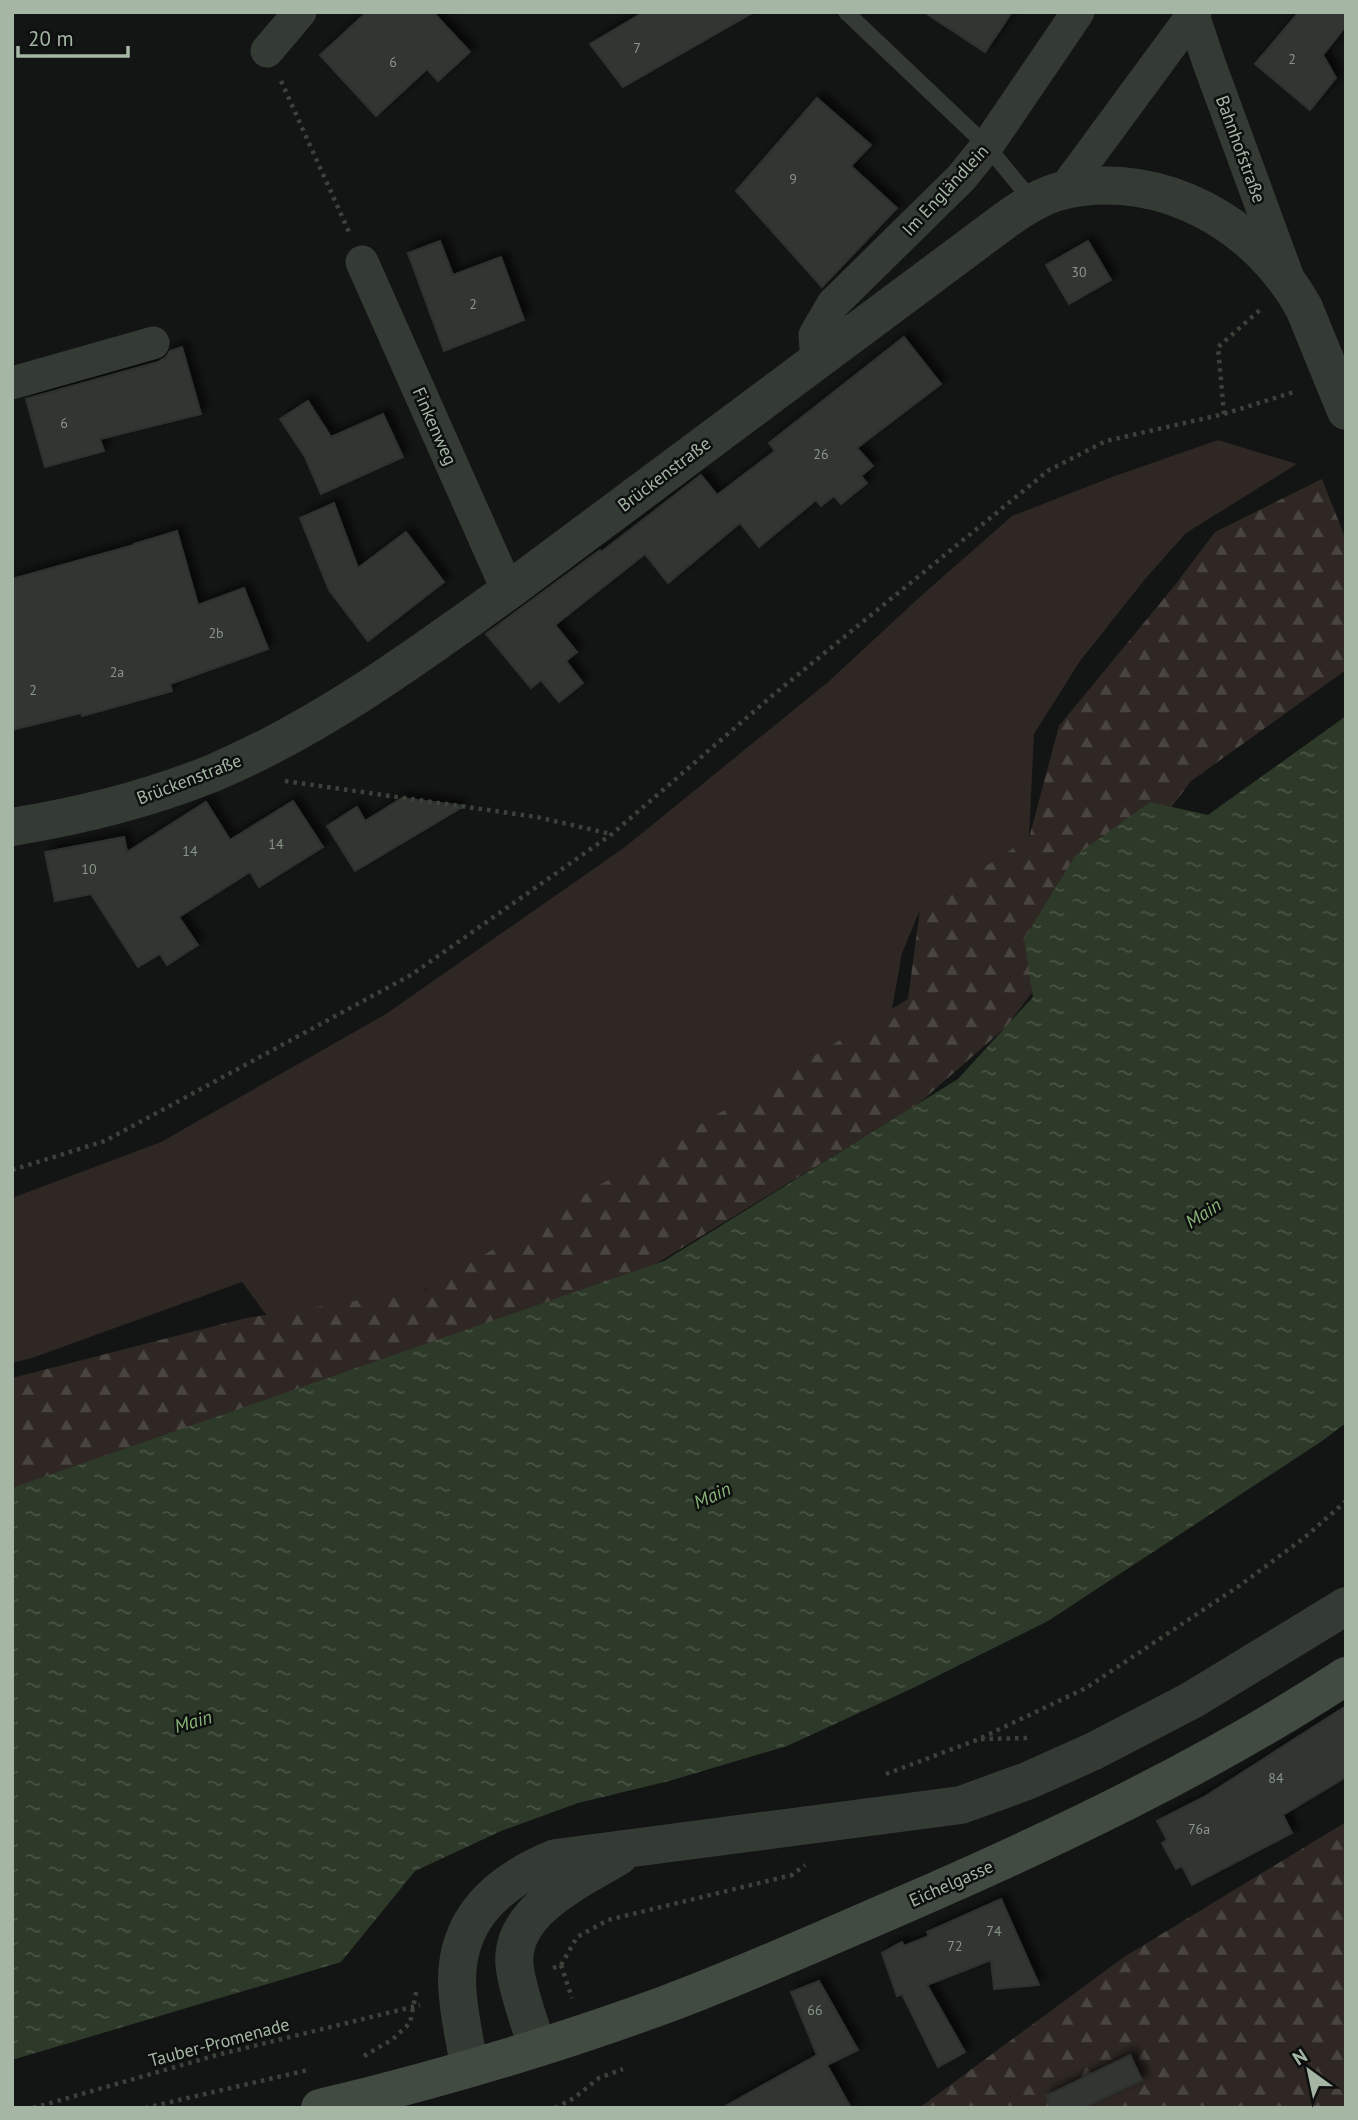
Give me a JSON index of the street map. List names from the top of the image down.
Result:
{
  "streets": {
    "main road": ["Eichelgasse"],
    "street": [
      "Bahnhofstraße",
      "Im Engländlein",
      "Finkenweg",
      "Brückenstraße"
    ],
    "path": ["Tauber-Promenade"]
  },
  "crossings": [
    ["Bahnhofstraße", "Brückenstraße"],
    ["Im Engländlein", "Brückenstraße"],
    ["Finkenweg", "Brückenstraße"]
  ],
  "water": ["Main"],
  "house_numbers": [
    "7",
    "2",
    "6",
    "9",
    "30",
    "2",
    "6",
    "26",
    "2b",
    "2a",
    "2",
    "14",
    "14",
    "10",
    "84",
    "76a",
    "74",
    "72",
    "66"
  ],
  "scale_bar": "20 m",
  "north": "top left"
}
